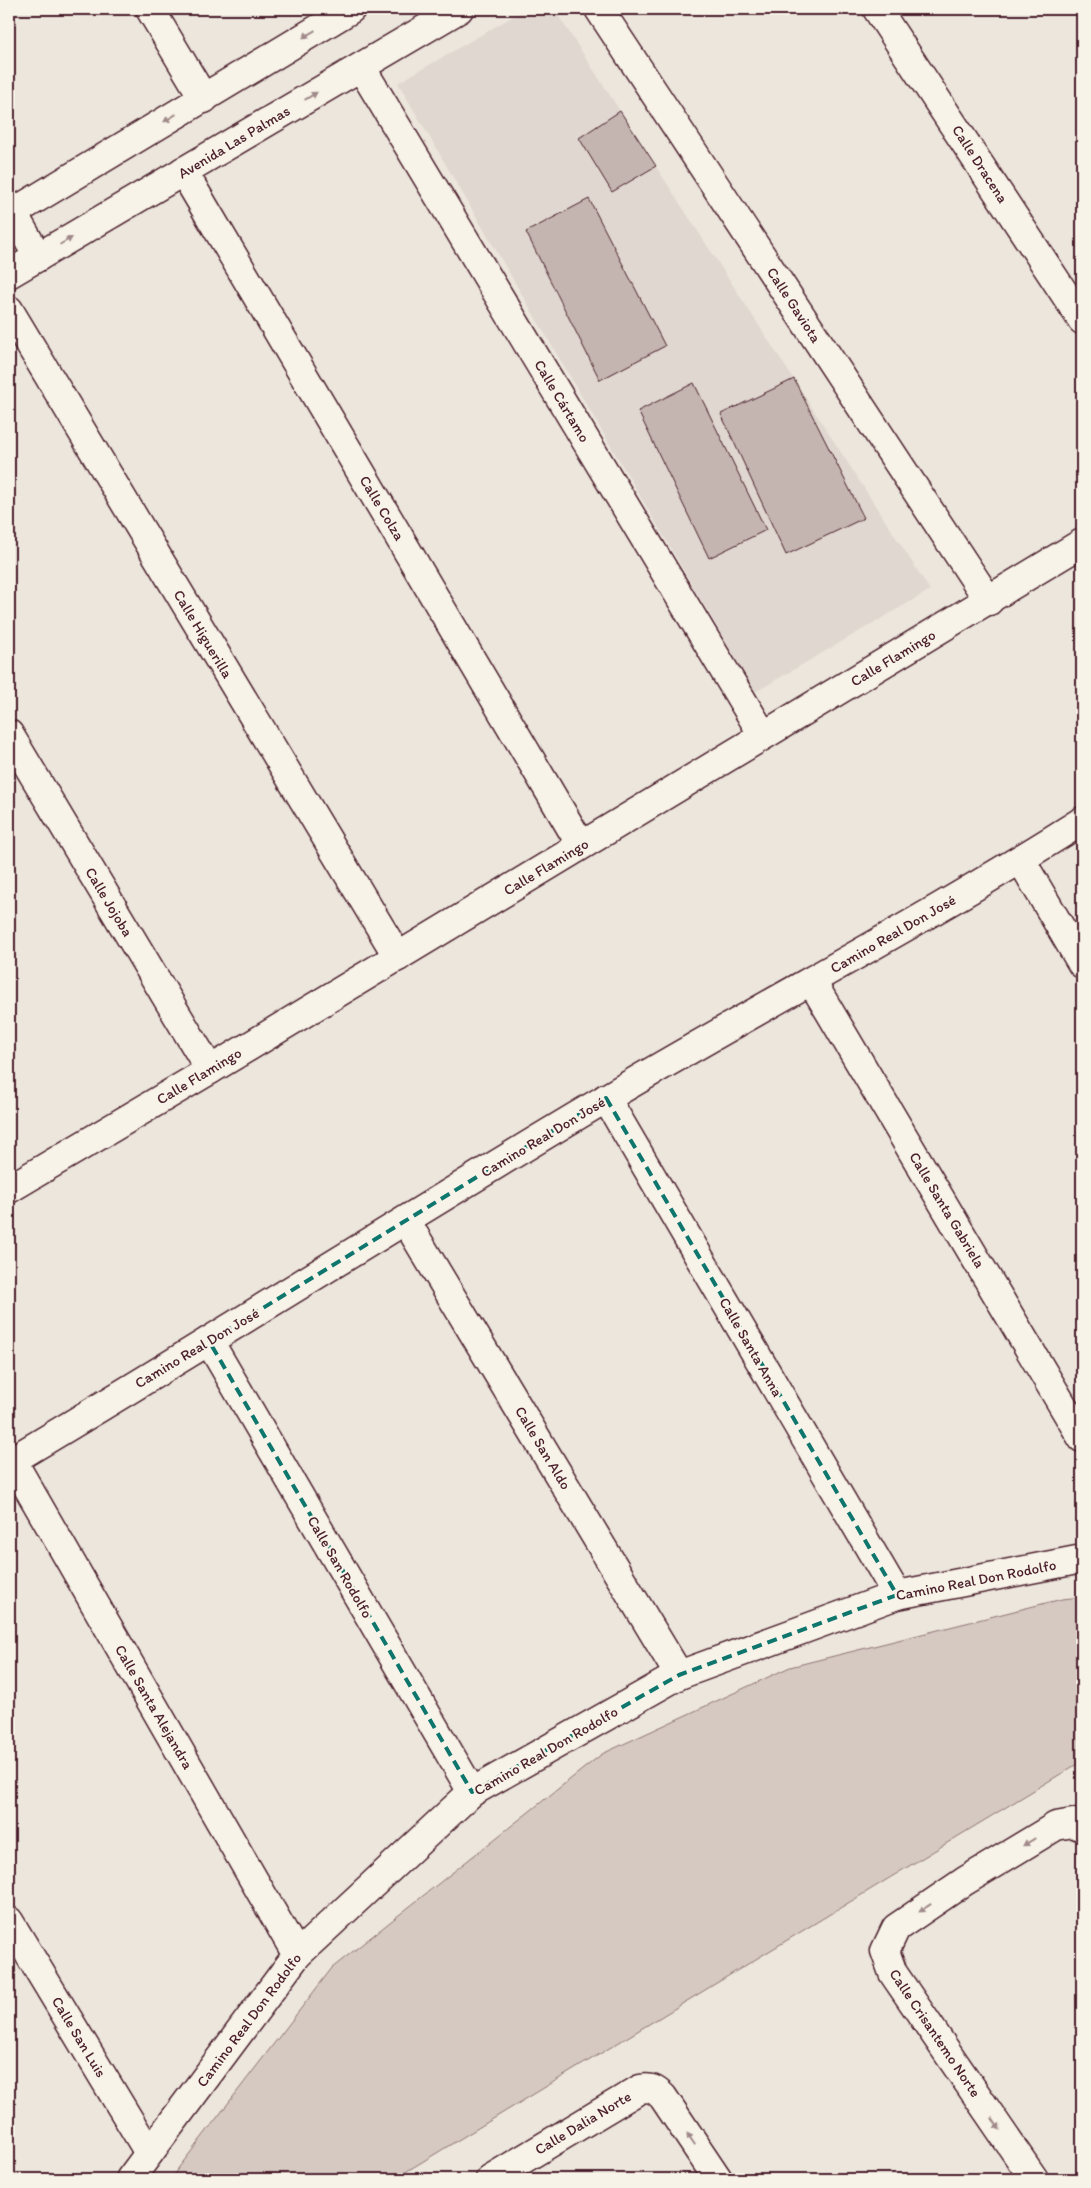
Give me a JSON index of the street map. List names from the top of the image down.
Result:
{
  "streets": {
    "street": [
      "Avenida Las Palmas",
      "Calle Dracena",
      "Calle Gaviota",
      "Calle Cártamo",
      "Calle Colza",
      "Calle Higuerilla",
      "Calle Flamingo",
      "Calle Jojoba",
      "Camino Real Don José",
      "Calle Santa Gabriela",
      "Calle Santa Anna",
      "Calle San Aldo",
      "Calle San Rodolfo",
      "Camino Real Don Rodolfo",
      "Calle Santa Alejandra",
      "Calle Crisantemo Norte",
      "Calle San Luis",
      "Calle Dalia Norte"
    ]
  },
  "crossings": [
    ["Avenida Las Palmas", "Calle Cártamo"],
    ["Avenida Las Palmas", "Calle Colza"],
    ["Calle Gaviota", "Calle Flamingo"],
    ["Calle Cártamo", "Calle Flamingo"],
    ["Calle Colza", "Calle Flamingo"],
    ["Calle Higuerilla", "Calle Flamingo"],
    ["Calle Flamingo", "Calle Jojoba"],
    ["Camino Real Don José", "Calle Santa Gabriela"],
    ["Camino Real Don José", "Calle Santa Anna"],
    ["Camino Real Don José", "Calle San Aldo"],
    ["Camino Real Don José", "Calle San Rodolfo"],
    ["Camino Real Don José", "Calle Santa Alejandra"],
    ["Calle Santa Anna", "Camino Real Don Rodolfo"],
    ["Calle San Aldo", "Camino Real Don Rodolfo"],
    ["Calle San Rodolfo", "Camino Real Don Rodolfo"],
    ["Camino Real Don Rodolfo", "Calle Santa Alejandra"],
    ["Camino Real Don Rodolfo", "Calle San Luis"]
  ]
}
